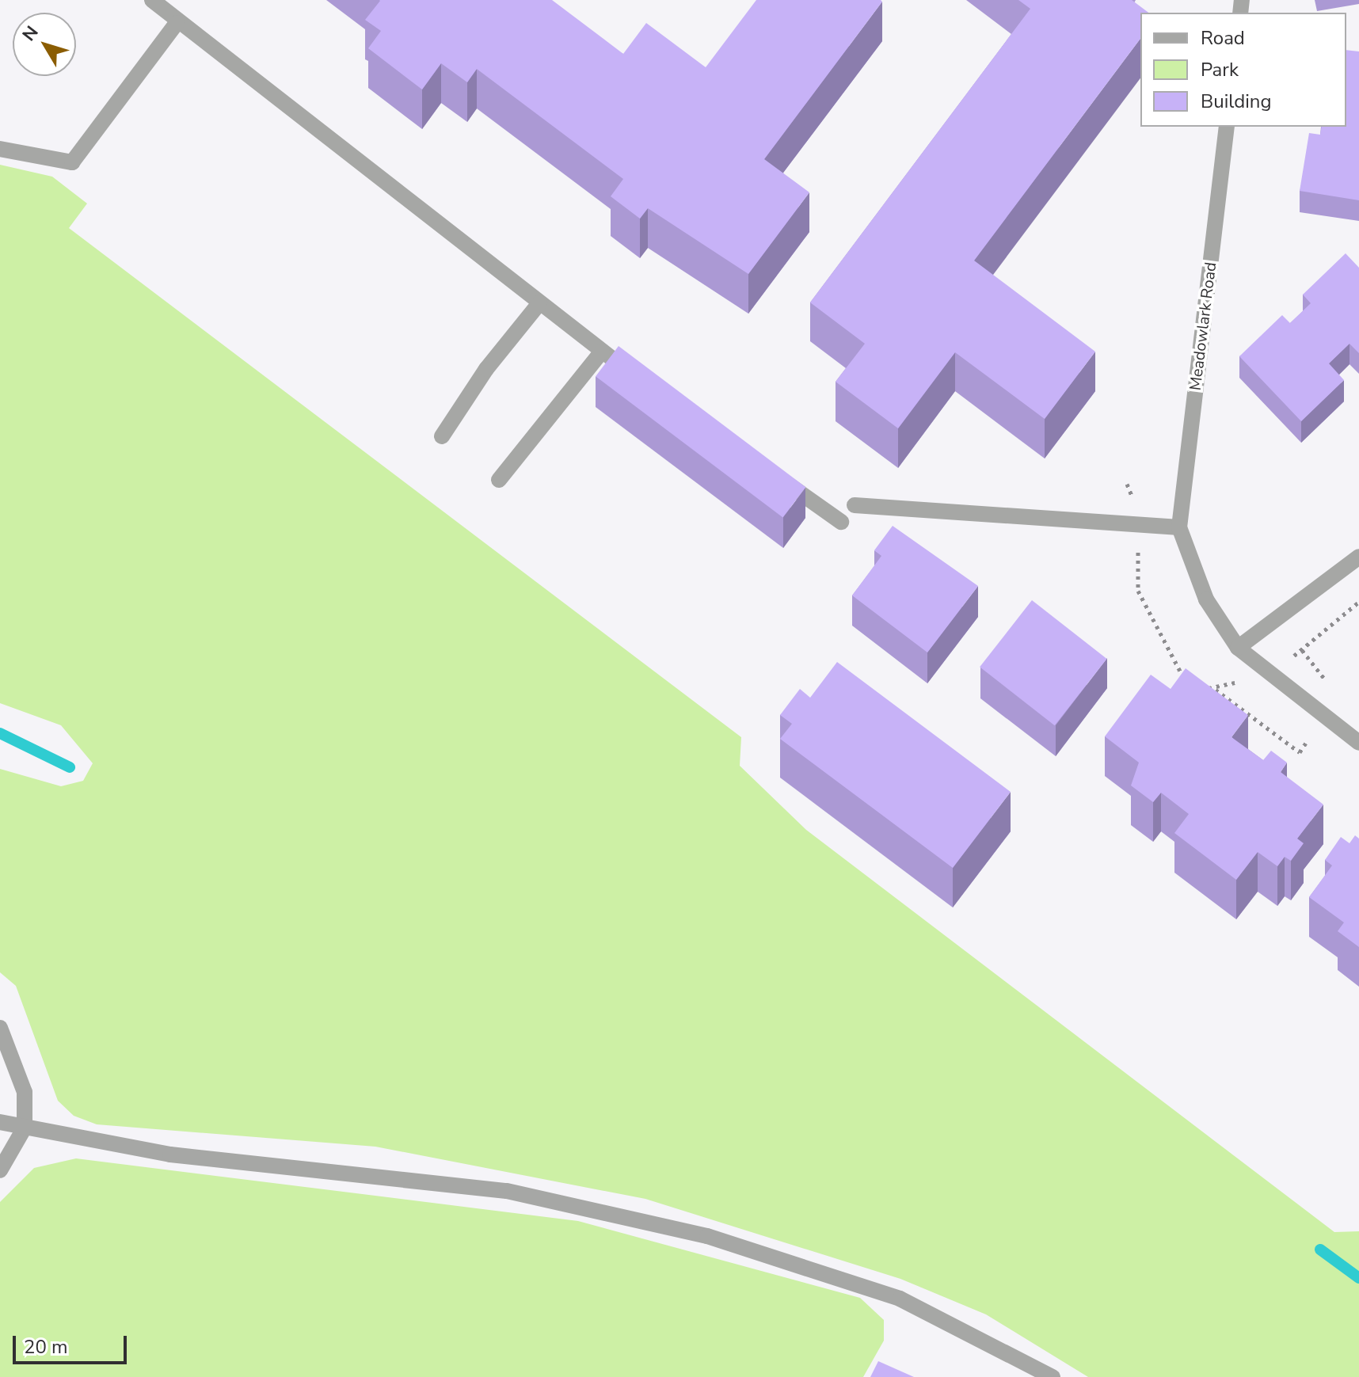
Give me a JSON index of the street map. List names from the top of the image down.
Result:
{
  "streets": {
    "street": ["Meadowlark Road"]
  },
  "legend": ["Road", "Park", "Building"],
  "scale_bar": "20 m",
  "north": "top left"
}
